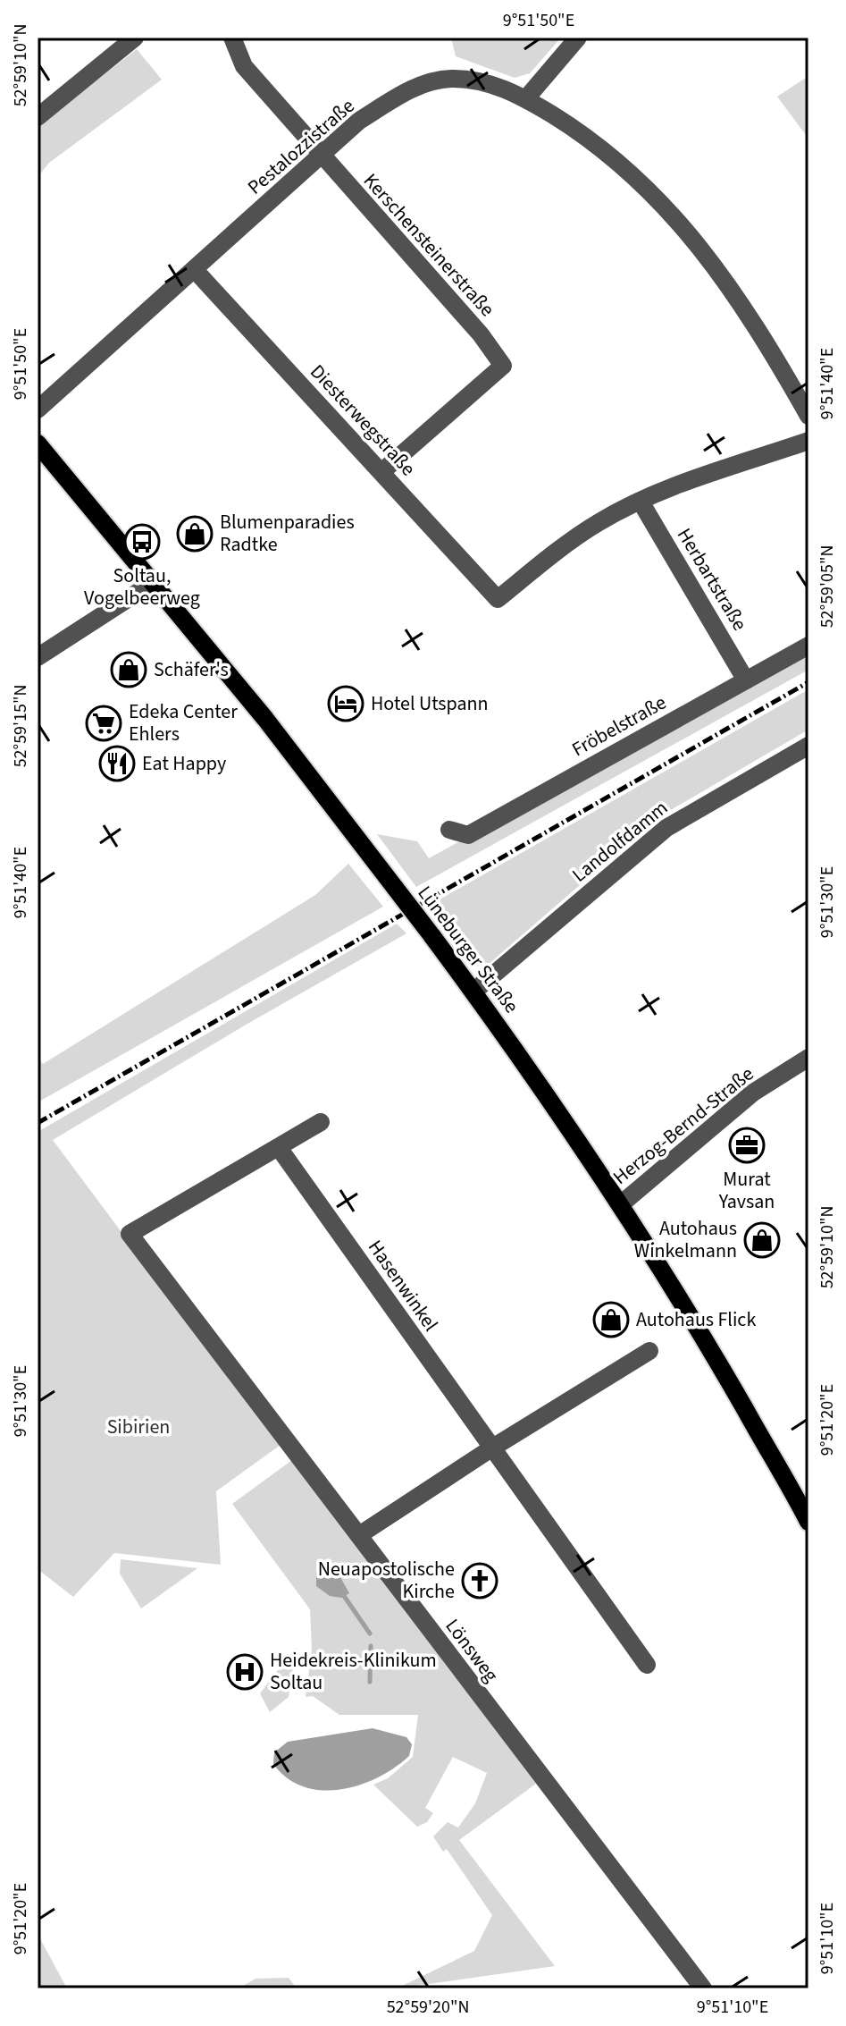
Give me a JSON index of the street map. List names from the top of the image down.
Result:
{
  "streets": {
    "main road": ["Lüneburger Straße"],
    "street": [
      "Pestalozzistraße",
      "Kerschensteinerstraße",
      "Diesterwegstraße",
      "Herbartstraße",
      "Fröbelstraße",
      "Landolfdamm",
      "Herzog-Bernd-Straße",
      "Hasenwinkel",
      "Lönsweg"
    ]
  },
  "crossings": [
    ["Pestalozzistraße", "Kerschensteinerstraße"],
    ["Pestalozzistraße", "Diesterwegstraße"],
    ["Kerschensteinerstraße", "Diesterwegstraße"],
    ["Diesterwegstraße", "Herbartstraße"],
    ["Herbartstraße", "Fröbelstraße"],
    ["Landolfdamm", "Lüneburger Straße"],
    ["Lüneburger Straße", "Herzog-Bernd-Straße"],
    ["Hasenwinkel", "Lönsweg"]
  ],
  "parks": ["Sibirien"],
  "places": {
    "shop": [
      "Blumenparadies Radtke",
      "Schäfer's",
      "Autohaus Winkelmann",
      "Autohaus Flick"
    ],
    "bus stop": ["Soltau, Vogelbeerweg"],
    "hotel": ["Hotel Utspann"],
    "supermarket": ["Edeka Center Ehlers"],
    "restaurant": ["Eat Happy"],
    "office": ["Murat Yavsan"],
    "church": ["Neuapostolische Kirche"],
    "hospital": ["Heidekreis-Klinikum Soltau"]
  },
  "coordinates": [
    "9°51'50\"E",
    "52°59'10\"N",
    "9°51'40\"E",
    "52°59'05\"N",
    "52°59'15\"N",
    "9°51'30\"E",
    "9°51'20\"E",
    "9°51'10\"E",
    "52°59'20\"N"
  ]
}
